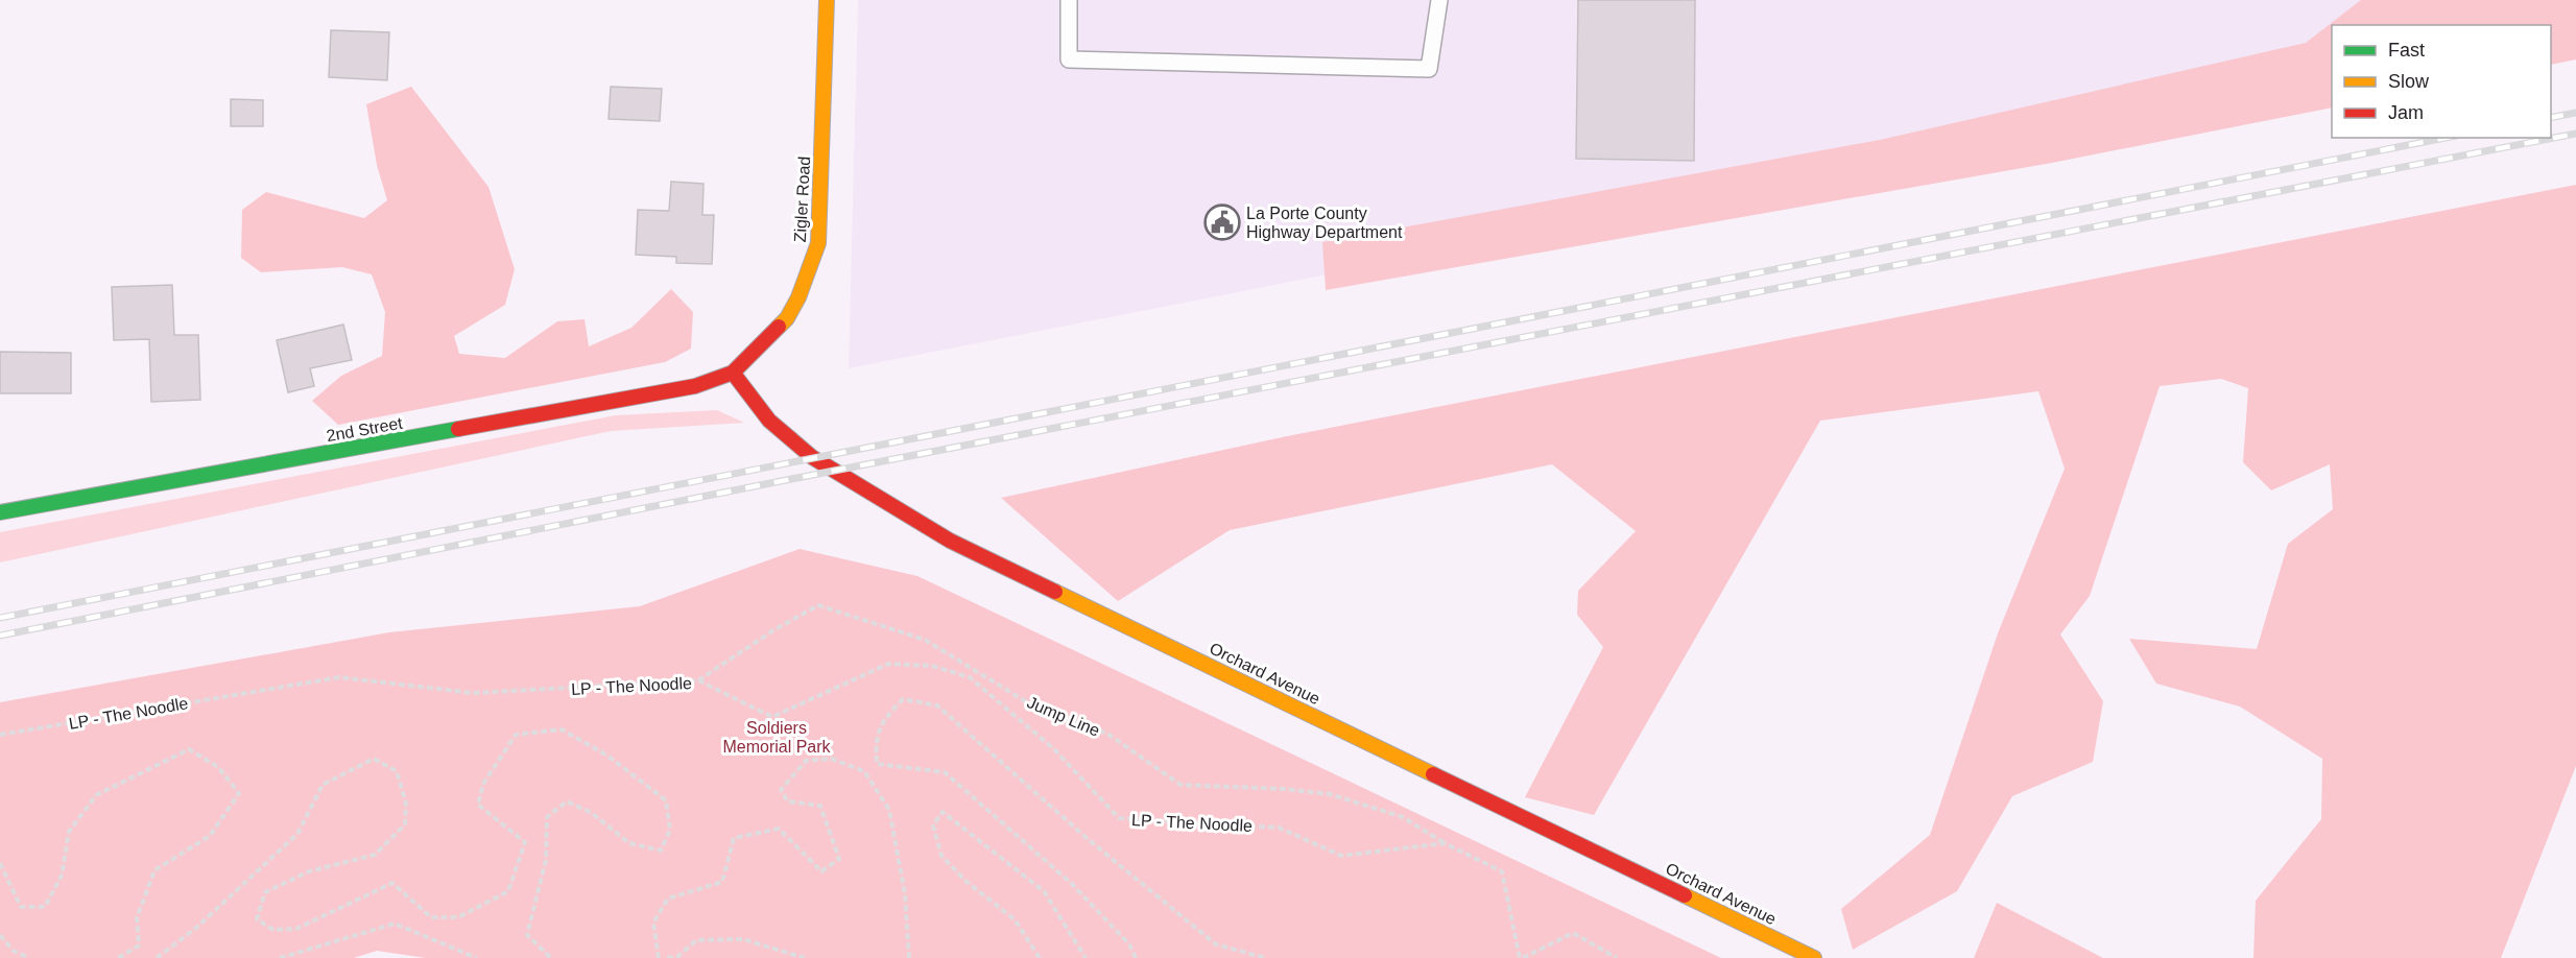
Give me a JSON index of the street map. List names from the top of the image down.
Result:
{
  "streets": {
    "street": ["Zigler Road", "2nd Street", "Orchard Avenue"],
    "path": ["LP - The Noodle", "Jump Line"]
  },
  "crossings": [
    ["Zigler Road", "2nd Street"],
    ["Zigler Road", "Orchard Avenue"],
    ["2nd Street", "Orchard Avenue"],
    ["LP - The Noodle", "Jump Line"]
  ],
  "parks": ["Soldiers Memorial Park"],
  "places": {
    "public building": ["La Porte County Highway Department"]
  },
  "legend": ["Fast", "Slow", "Jam"]
}
